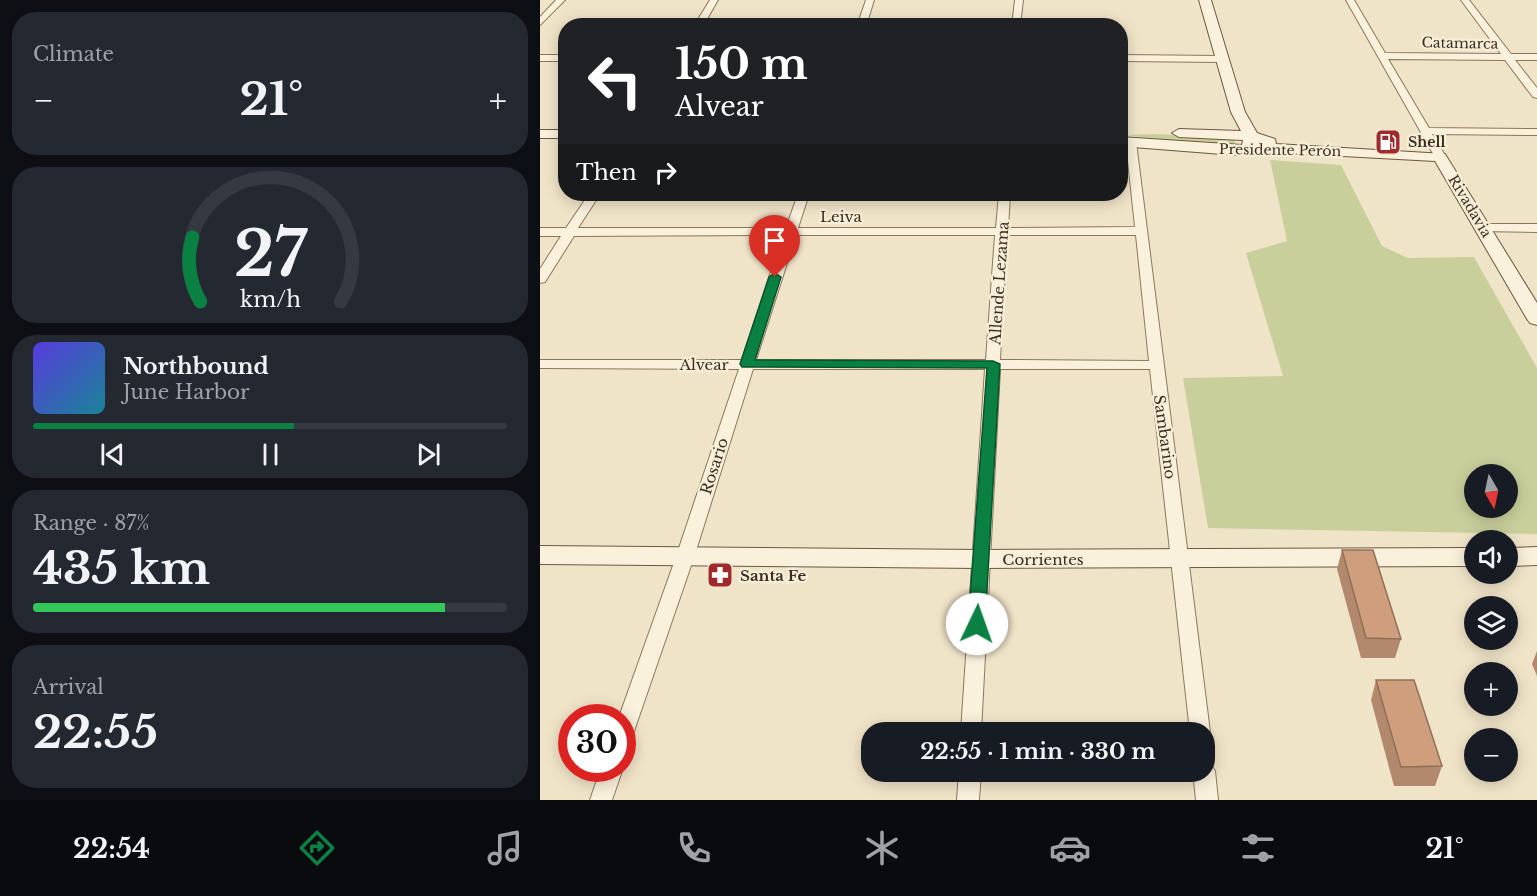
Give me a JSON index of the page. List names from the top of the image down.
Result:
{
  "streets": {
    "street": [
      "Catamarca",
      "Presidente Perón",
      "Rivadavia",
      "Leiva",
      "Allende Lezama",
      "Alvear",
      "Sambarino",
      "Rosario",
      "Corrientes"
    ]
  },
  "crossings": [
    ["Catamarca", "Rivadavia"],
    ["Presidente Perón", "Rivadavia"],
    ["Leiva", "Allende Lezama"],
    ["Leiva", "Sambarino"],
    ["Leiva", "Rosario"],
    ["Allende Lezama", "Alvear"],
    ["Allende Lezama", "Corrientes"],
    ["Alvear", "Sambarino"],
    ["Alvear", "Rosario"],
    ["Sambarino", "Corrientes"],
    ["Rosario", "Corrientes"]
  ],
  "places": {
    "fuel station": ["Shell"],
    "pharmacy": ["Santa Fe"]
  },
  "north": "bottom",
  "page": {
    "tile": [
      "Climate",
      ["Range · 87%", "435 km"],
      ["Arrival", "22:55"]
    ],
    "turn": ["150 m", "Alvear"],
    "heat": ["−", "21°", "+"],
    "then": "Then",
    "song": ["Northbound", "June Harbor"],
    "map_buttons": ["+", "−"],
    "limit": "30",
    "trip": "22:55 · 1 min · 330 m",
    "tabs": ["22:54", "21°"],
    "gauge": ["27", "km/h"]
  }
}
